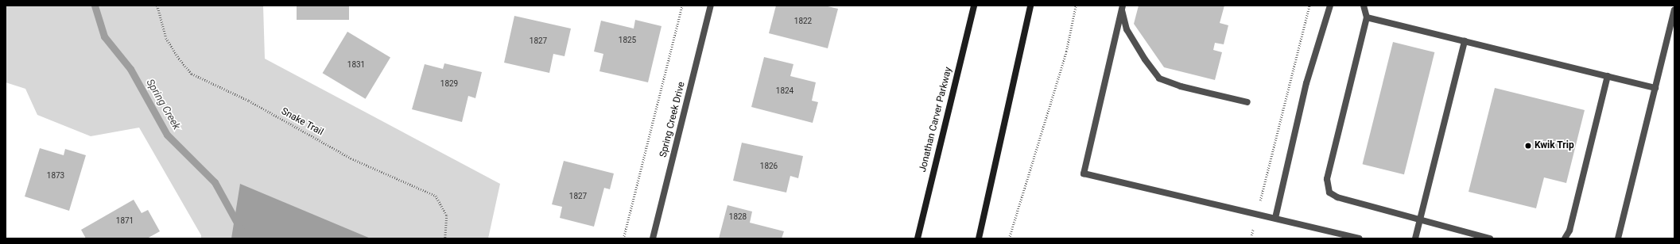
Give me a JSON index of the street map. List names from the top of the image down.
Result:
{
  "streets": {
    "main road": ["Jonathan Carver Parkway"],
    "street": ["Spring Creek Drive"],
    "path": ["Snake Trail"]
  },
  "water": ["Spring Creek"],
  "places": ["Kwik Trip"],
  "house_numbers": [
    "1822",
    "1825",
    "1827",
    "1831",
    "1829",
    "1824",
    "1826",
    "1873",
    "1827",
    "1828",
    "1871"
  ]
}
